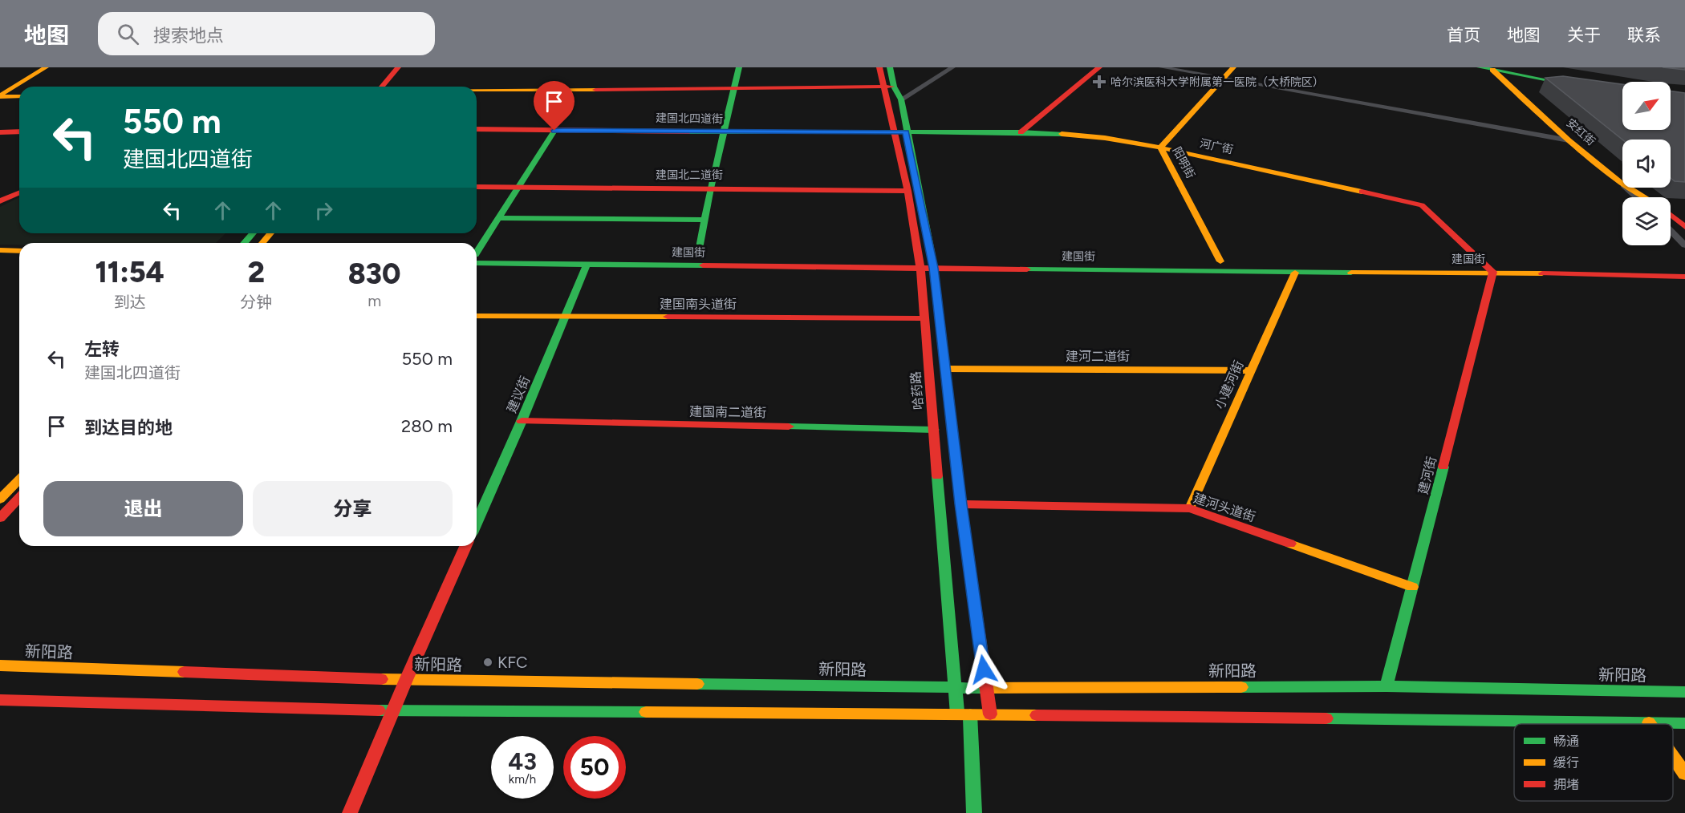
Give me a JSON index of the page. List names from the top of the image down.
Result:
{
  "streets": {
    "main road": [
      "建国北四道街",
      "安红街",
      "河广街",
      "阳明街",
      "建国北二道街",
      "建国街",
      "建国南头道街",
      "建河二道街",
      "小建河街",
      "哈药路",
      "建议街",
      "建国南二道街",
      "建河街",
      "建河头道街",
      "新阳路"
    ]
  },
  "crossings": [
    ["建国北四道街", "河广街"],
    ["建国北四道街", "哈药路"],
    ["河广街", "阳明街"],
    ["河广街", "建国街"],
    ["河广街", "哈药路"],
    ["河广街", "建河街"],
    ["阳明街", "建国街"],
    ["建国北二道街", "哈药路"],
    ["建国街", "小建河街"],
    ["建国街", "哈药路"],
    ["建国街", "建议街"],
    ["建国街", "建河街"],
    ["建国南头道街", "哈药路"],
    ["建国南头道街", "建议街"],
    ["建河二道街", "小建河街"],
    ["建河二道街", "哈药路"],
    ["小建河街", "建河头道街"],
    ["哈药路", "建国南二道街"],
    ["哈药路", "建河头道街"],
    ["哈药路", "新阳路"],
    ["建议街", "建国南二道街"],
    ["建河街", "建河头道街"],
    ["建河街", "新阳路"]
  ],
  "places": {
    "health": ["哈尔滨医科大学附属第一医院（大桥院区）"],
    "other": ["KFC"]
  },
  "legend": ["畅通", "缓行", "拥堵"],
  "north": "top right",
  "page": {
    "header": "地图",
    "search": "搜索地点",
    "nav": [
      "首页",
      "地图",
      "关于",
      "联系"
    ],
    "turn": ["550 m", "建国北四道街"],
    "eta": [
      "11:54",
      "到达",
      "2",
      "分钟",
      "830",
      "m"
    ],
    "list": [
      {
        "name": "左转",
        "note": "建国北四道街",
        "value": "550 m"
      },
      {
        "name": "到达目的地",
        "value": "280 m"
      }
    ],
    "buttons": ["退出", "分享"],
    "speed": "43 km/h",
    "limit": "50"
  }
}
